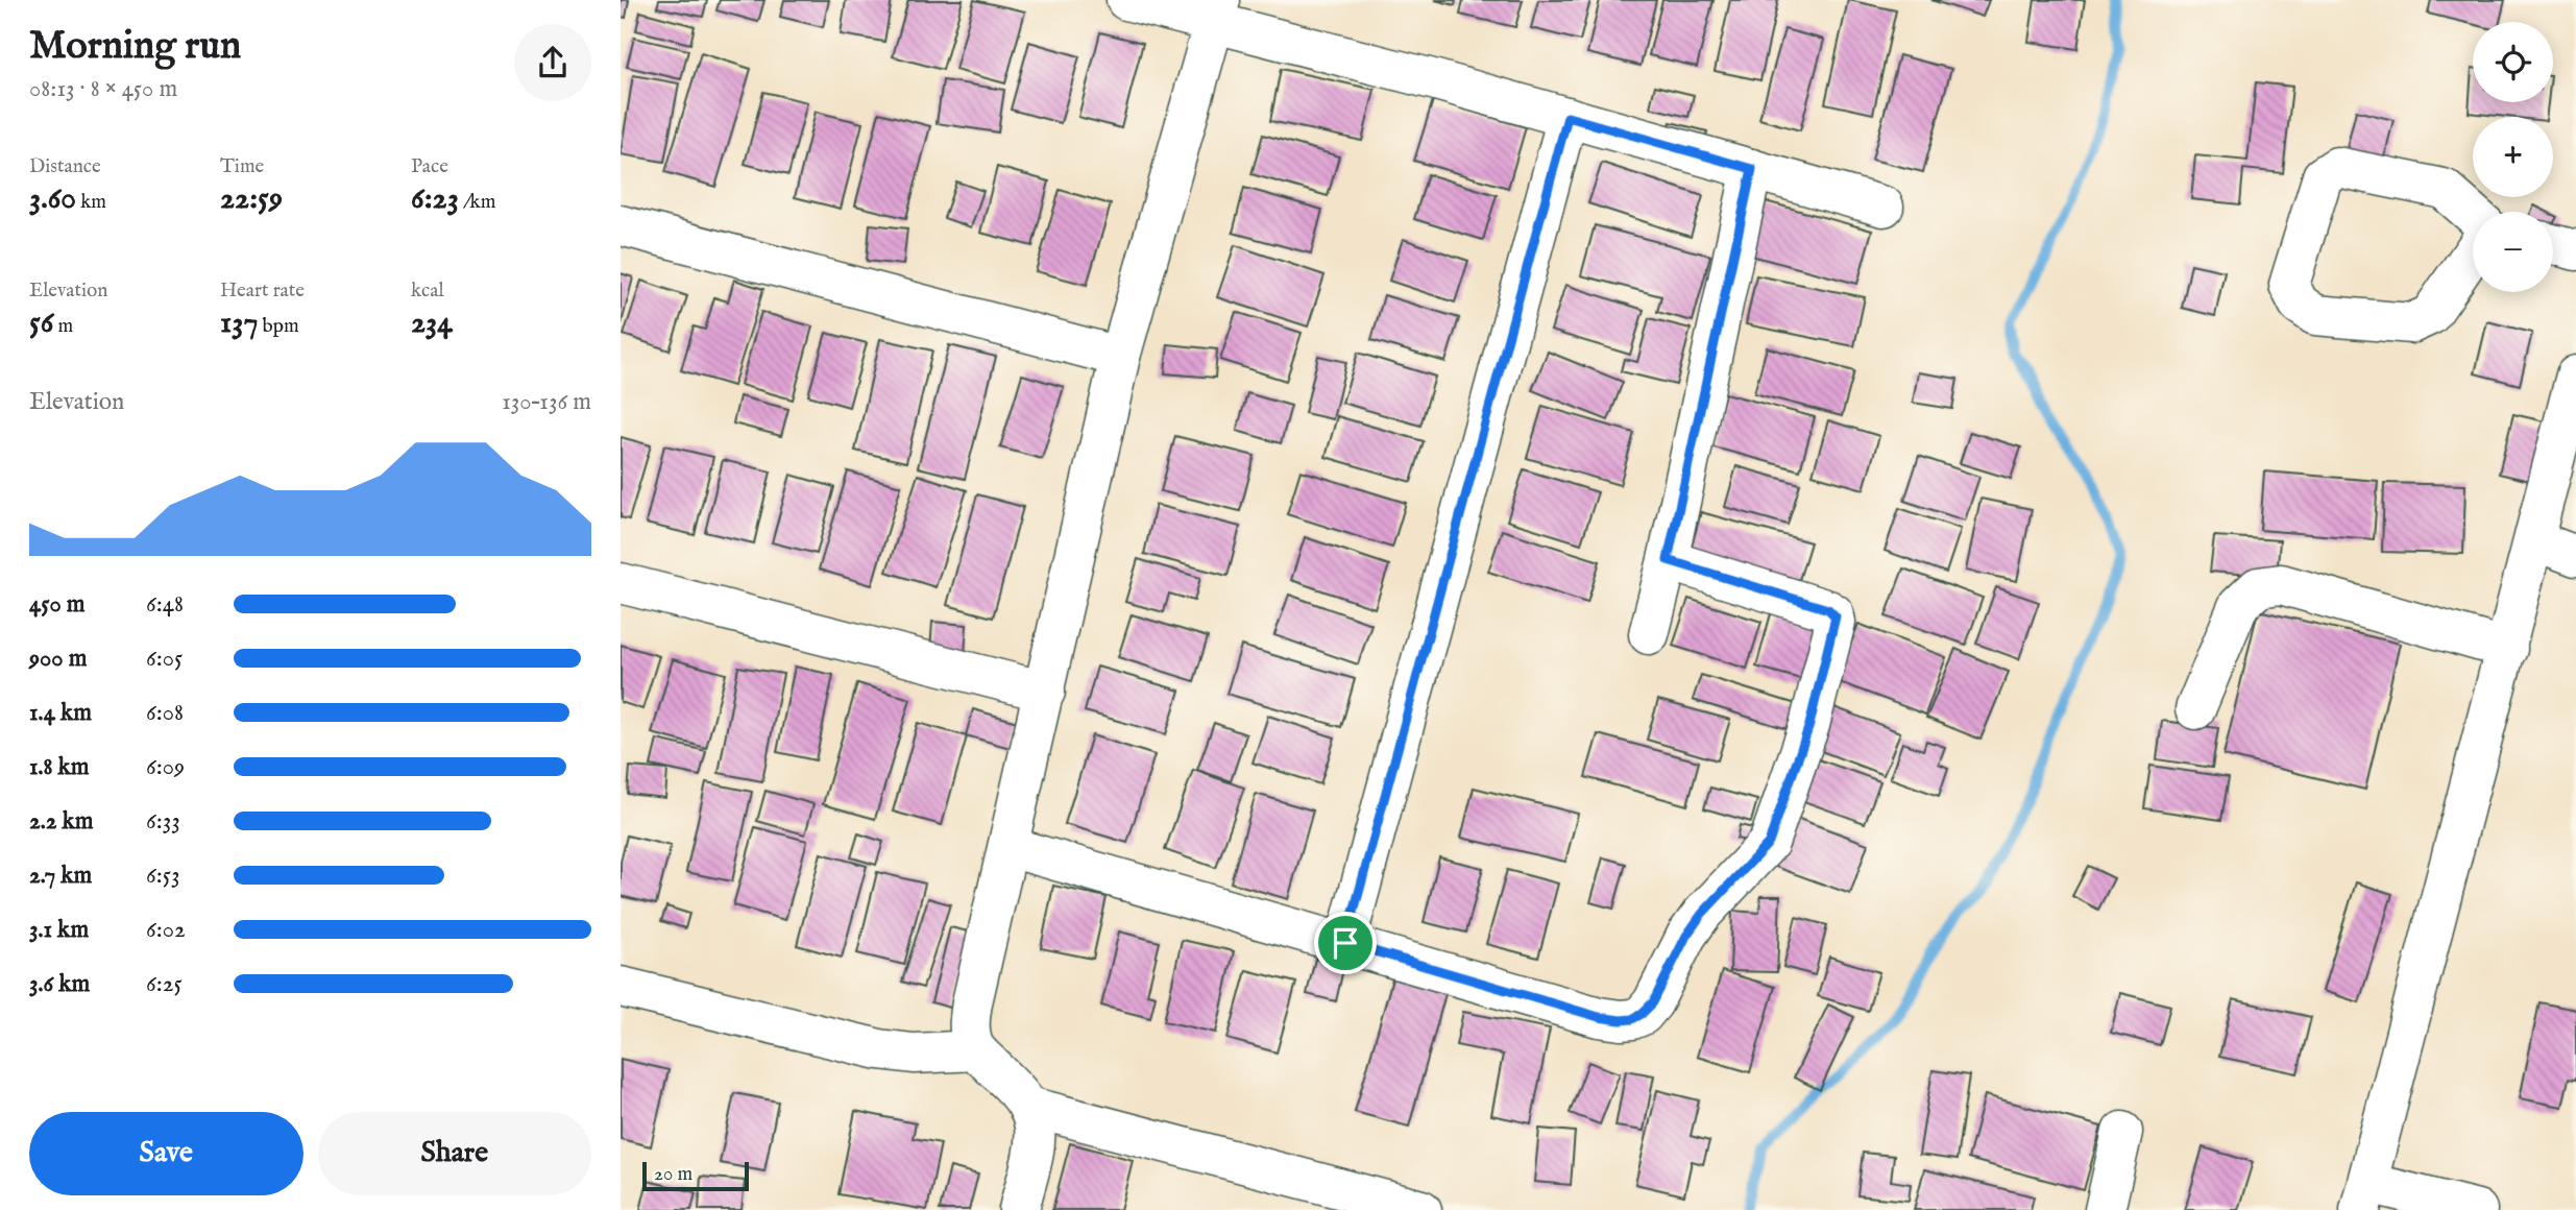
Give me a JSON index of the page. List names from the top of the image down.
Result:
{
  "scale_bar": "20 m",
  "page": {
    "heading": ["Morning run", "08:13 · 8 × 450 m"],
    "map_buttons": ["+", "−"],
    "stats": [
      ["Distance", "3.60 km"],
      ["Time", "22:59"],
      ["Pace", "6:23 /km"],
      ["Elevation", "56 m"],
      ["Heart rate", "137 bpm"],
      ["kcal", "234"]
    ],
    "chart": ["Elevation", "130–136 m"],
    "list": [
      {
        "name": "450 m",
        "note": "6:48"
      },
      {
        "name": "900 m",
        "note": "6:05"
      },
      {
        "name": "1.4 km",
        "note": "6:08"
      },
      {
        "name": "1.8 km",
        "note": "6:09"
      },
      {
        "name": "2.2 km",
        "note": "6:33"
      },
      {
        "name": "2.7 km",
        "note": "6:53"
      },
      {
        "name": "3.1 km",
        "note": "6:02"
      },
      {
        "name": "3.6 km",
        "note": "6:25"
      }
    ],
    "buttons": ["Save", "Share"],
    "scale": "20 m"
  }
}
